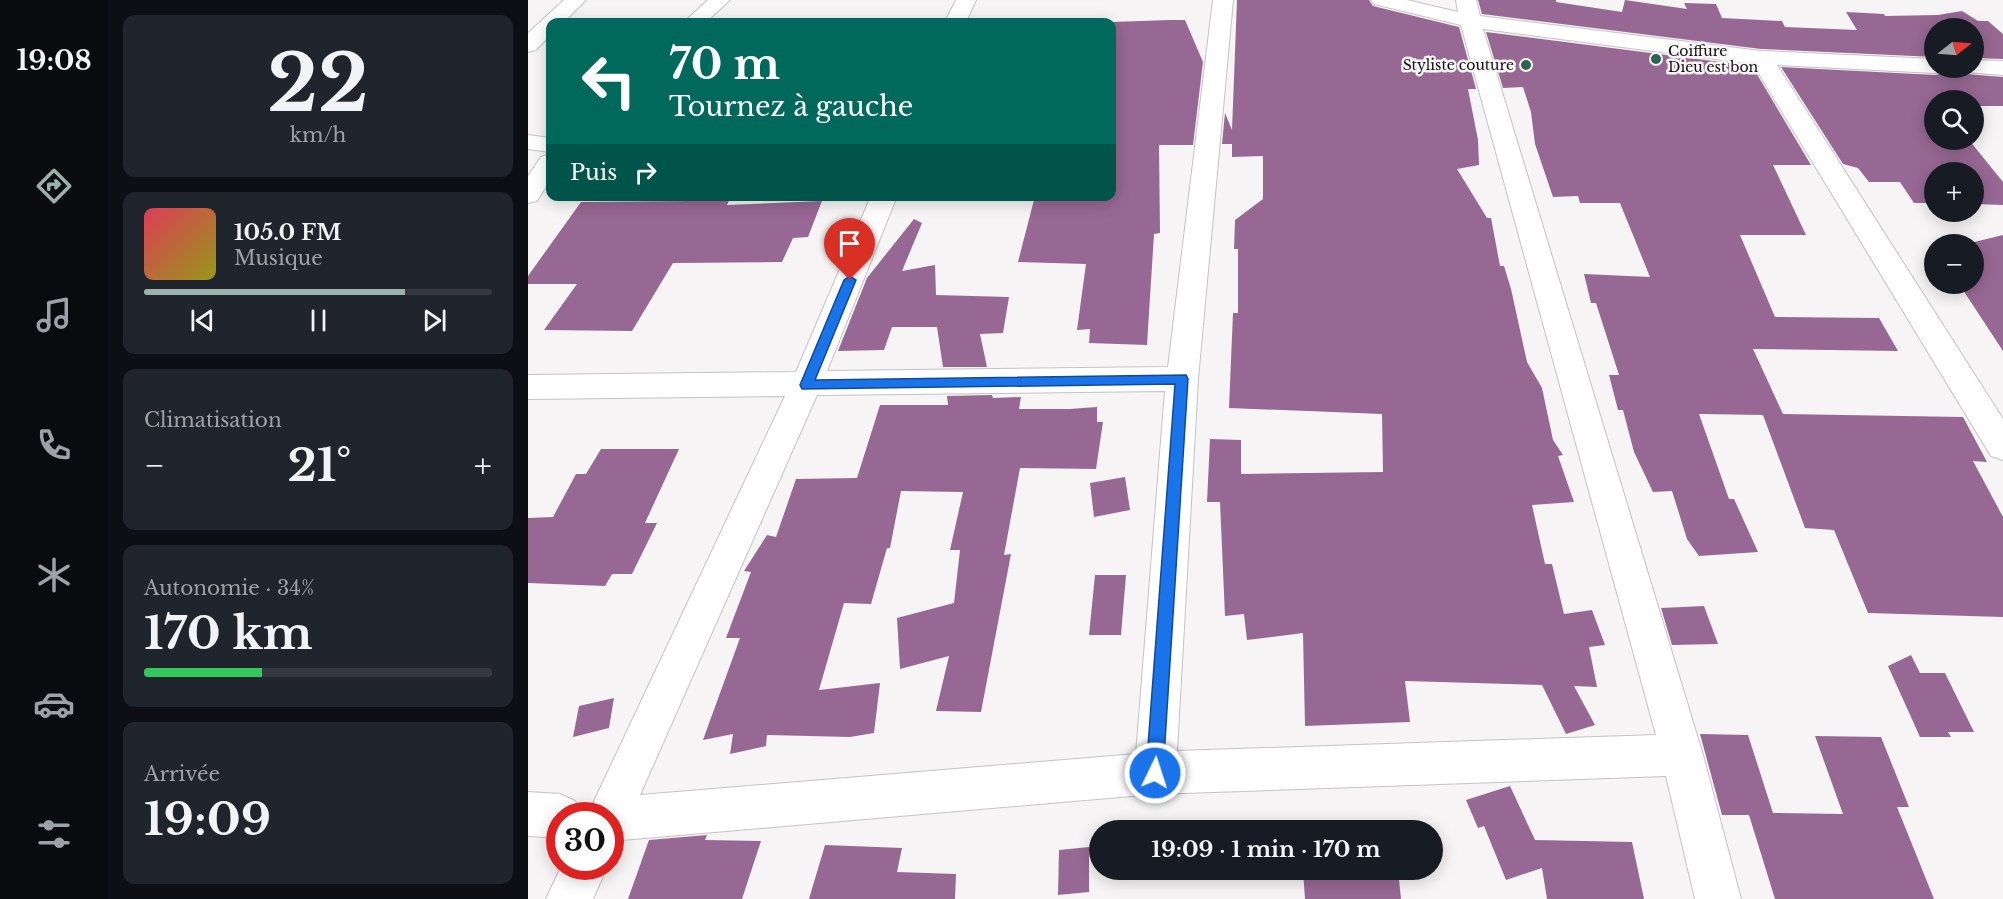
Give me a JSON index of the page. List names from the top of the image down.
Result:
{
  "places": ["Coiffure Dieu est bon", "Styliste couture"],
  "north": "right",
  "page": {
    "tabs": "19:08",
    "tile": [
      ["22", "km/h"],
      "Climatisation",
      ["Autonomie · 34%", "170 km"],
      ["Arrivée", "19:09"]
    ],
    "map_buttons": ["+", "−"],
    "turn": ["70 m", "Tournez à gauche"],
    "then": "Puis",
    "song": ["105.0 FM", "Musique"],
    "heat": ["−", "21°", "+"],
    "limit": "30",
    "trip": "19:09 · 1 min · 170 m"
  }
}
